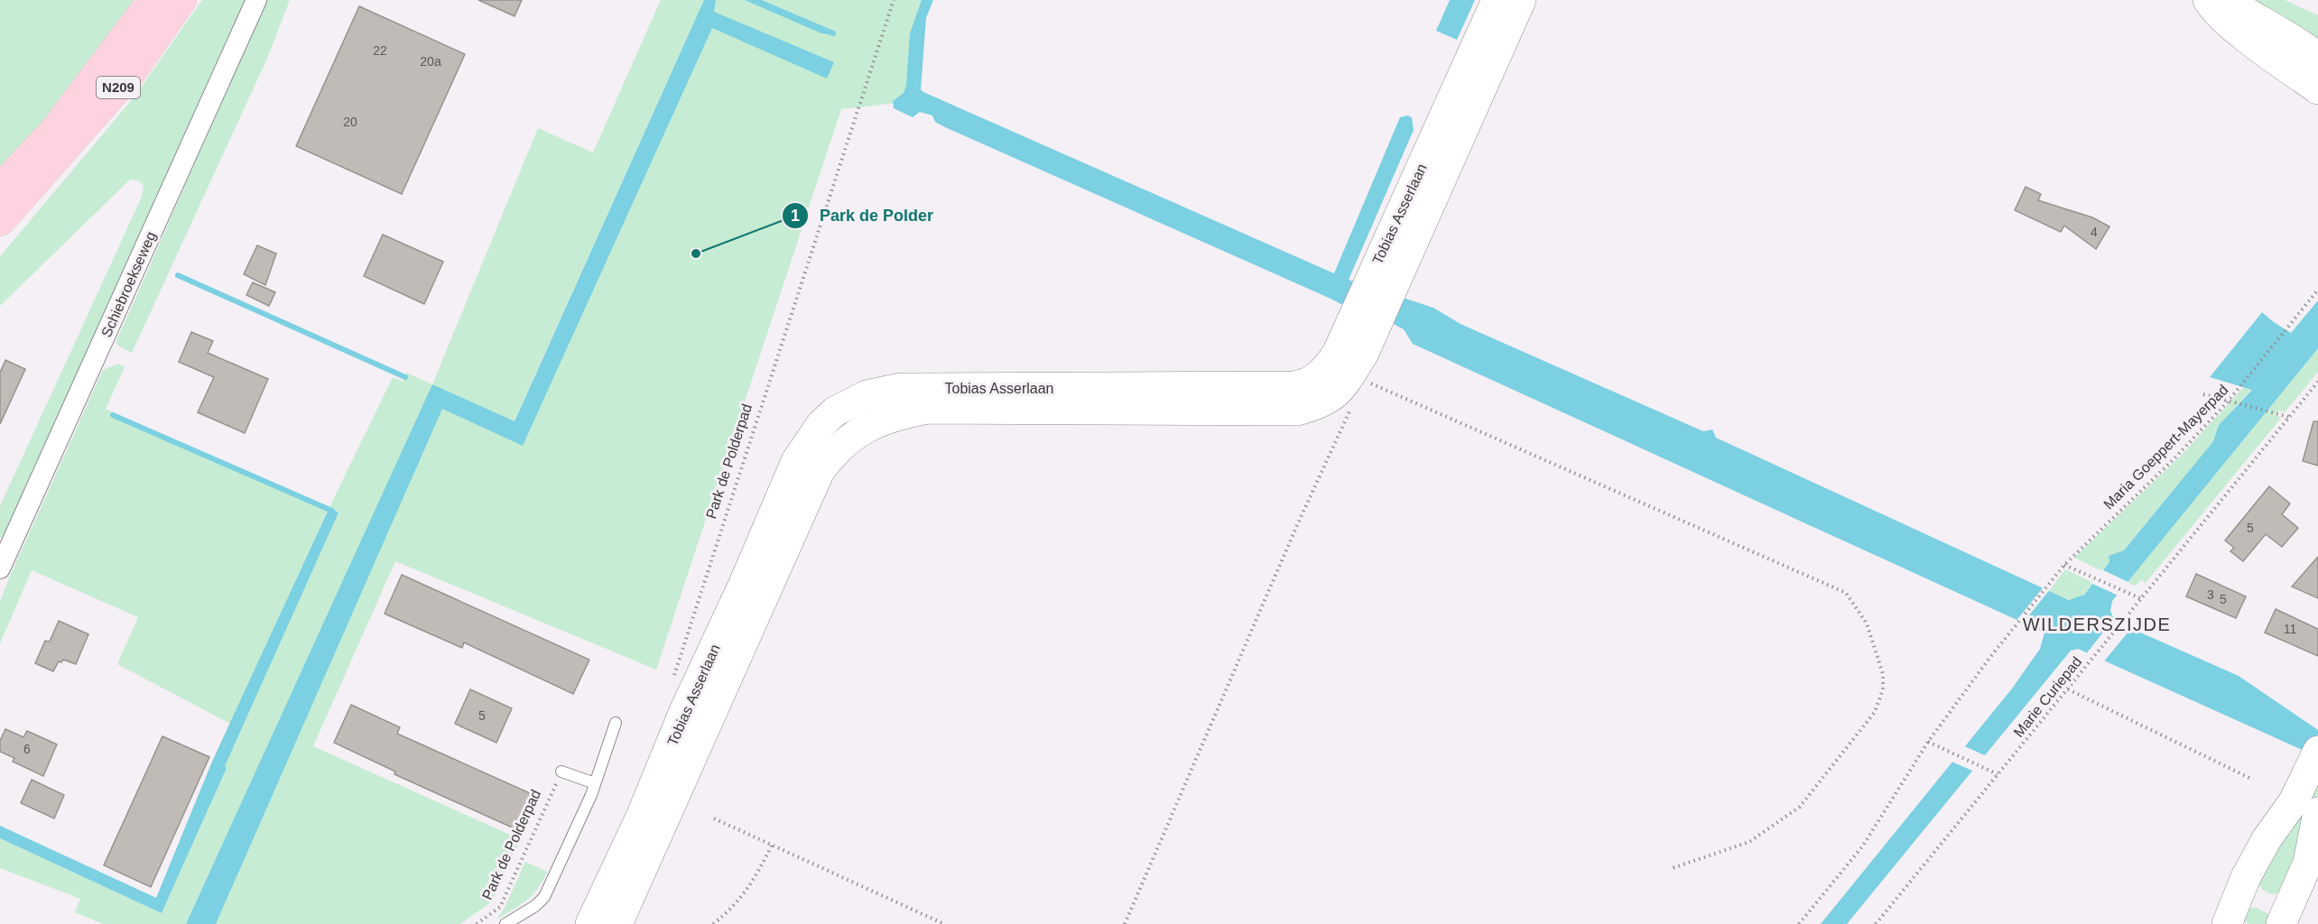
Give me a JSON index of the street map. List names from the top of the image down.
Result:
{
  "streets": {
    "main road": ["N209"],
    "street": ["Tobias Asserlaan", "Schiebroekseweg"],
    "path": ["Maria Goeppert-Mayerpad", "Park de Polderpad", "Marie Curiepad"]
  },
  "districts": ["WILDERSZIJDE"],
  "places": ["Park de Polder"],
  "house_numbers": [
    "22",
    "20a",
    "20",
    "4",
    "5",
    "3",
    "5",
    "11",
    "5",
    "6"
  ]
}
